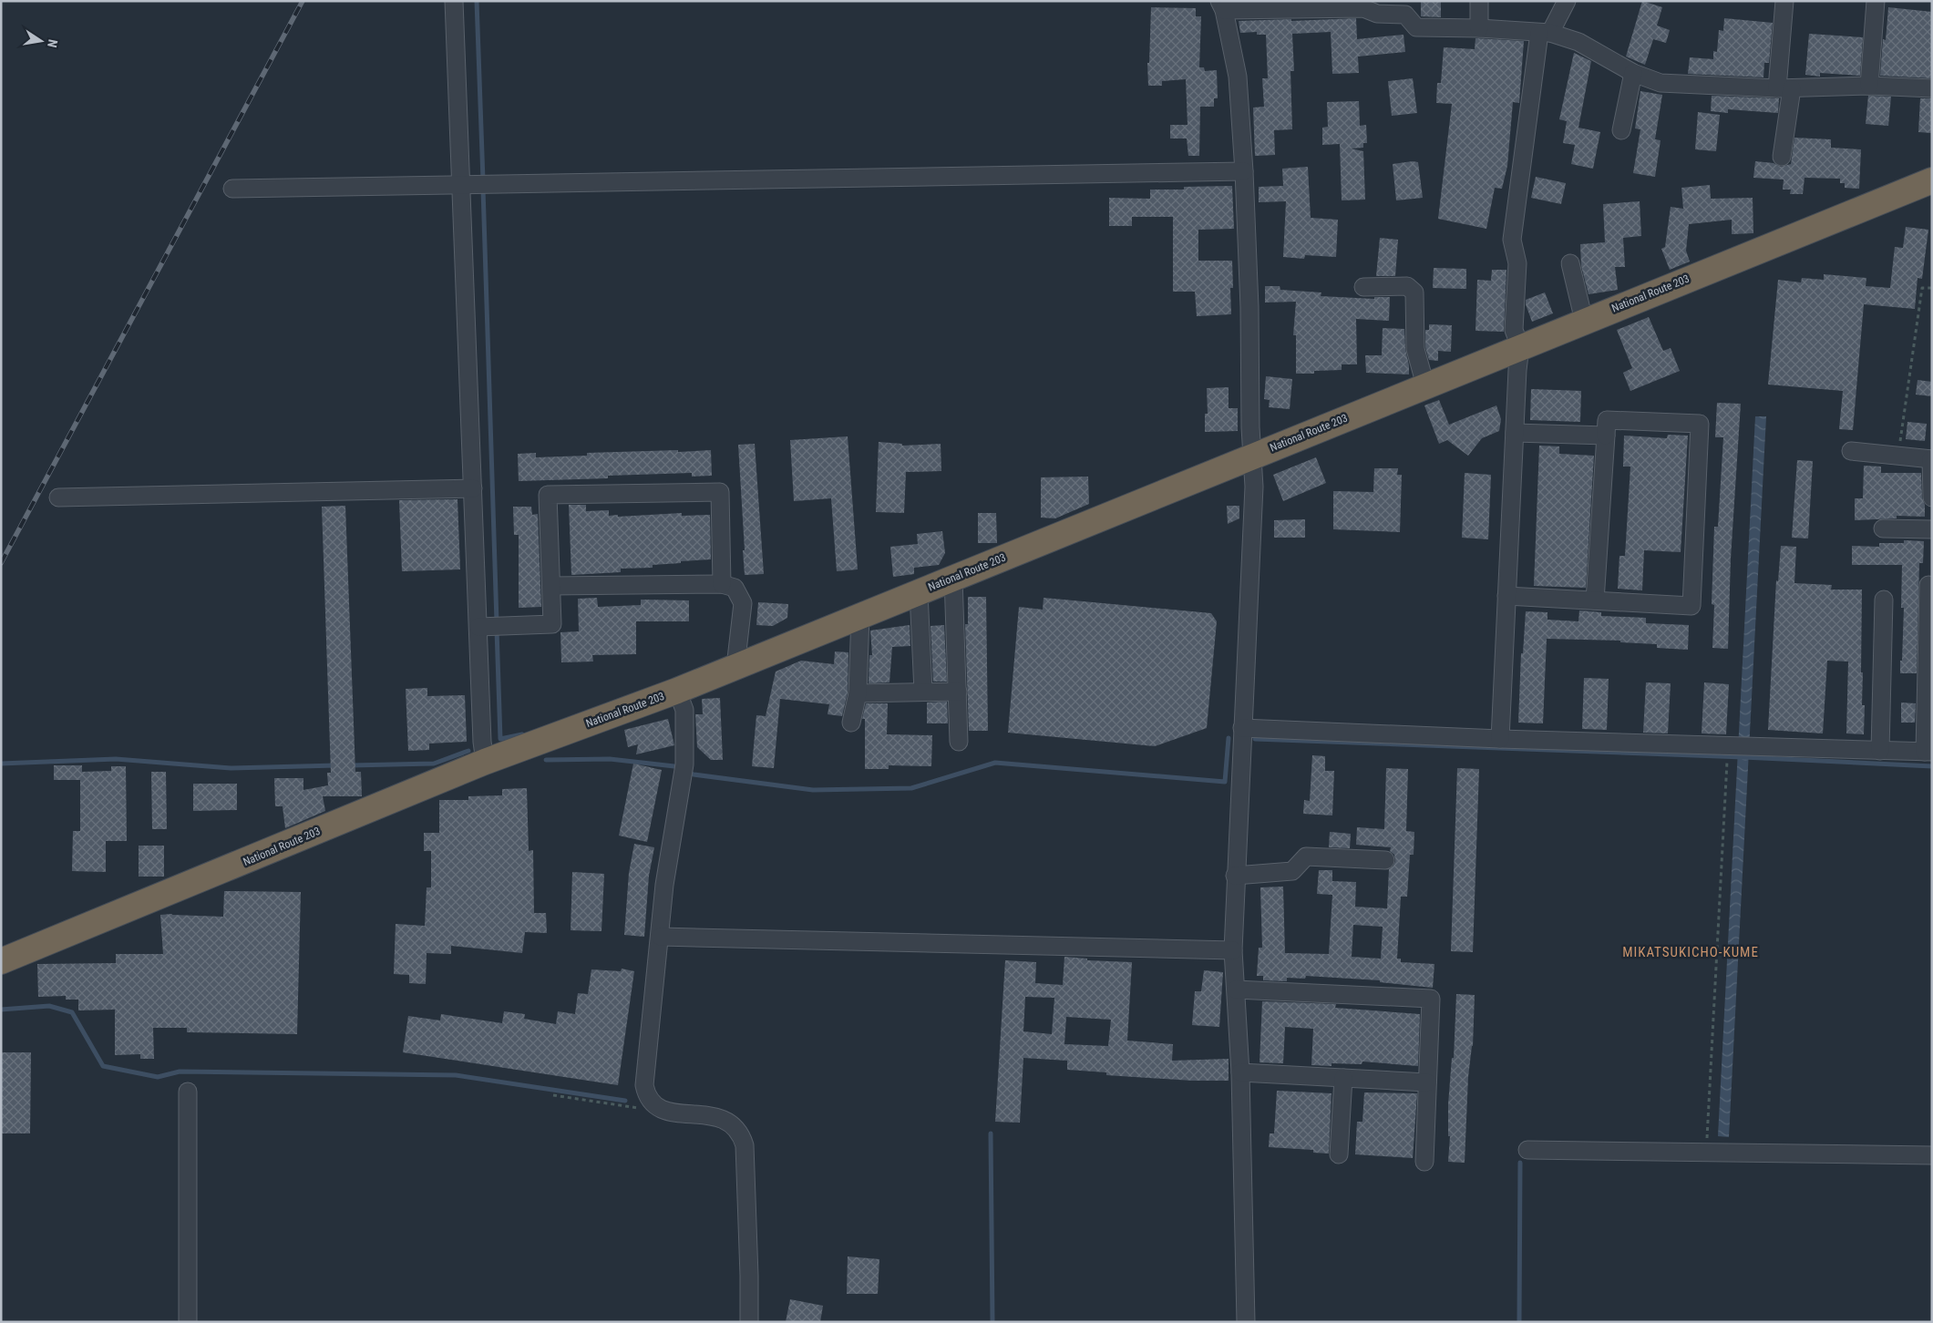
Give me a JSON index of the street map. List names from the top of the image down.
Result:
{
  "streets": {
    "highway": ["National Route 203"]
  },
  "districts": ["MIKATSUKICHO-KUME"],
  "north": "right"
}
